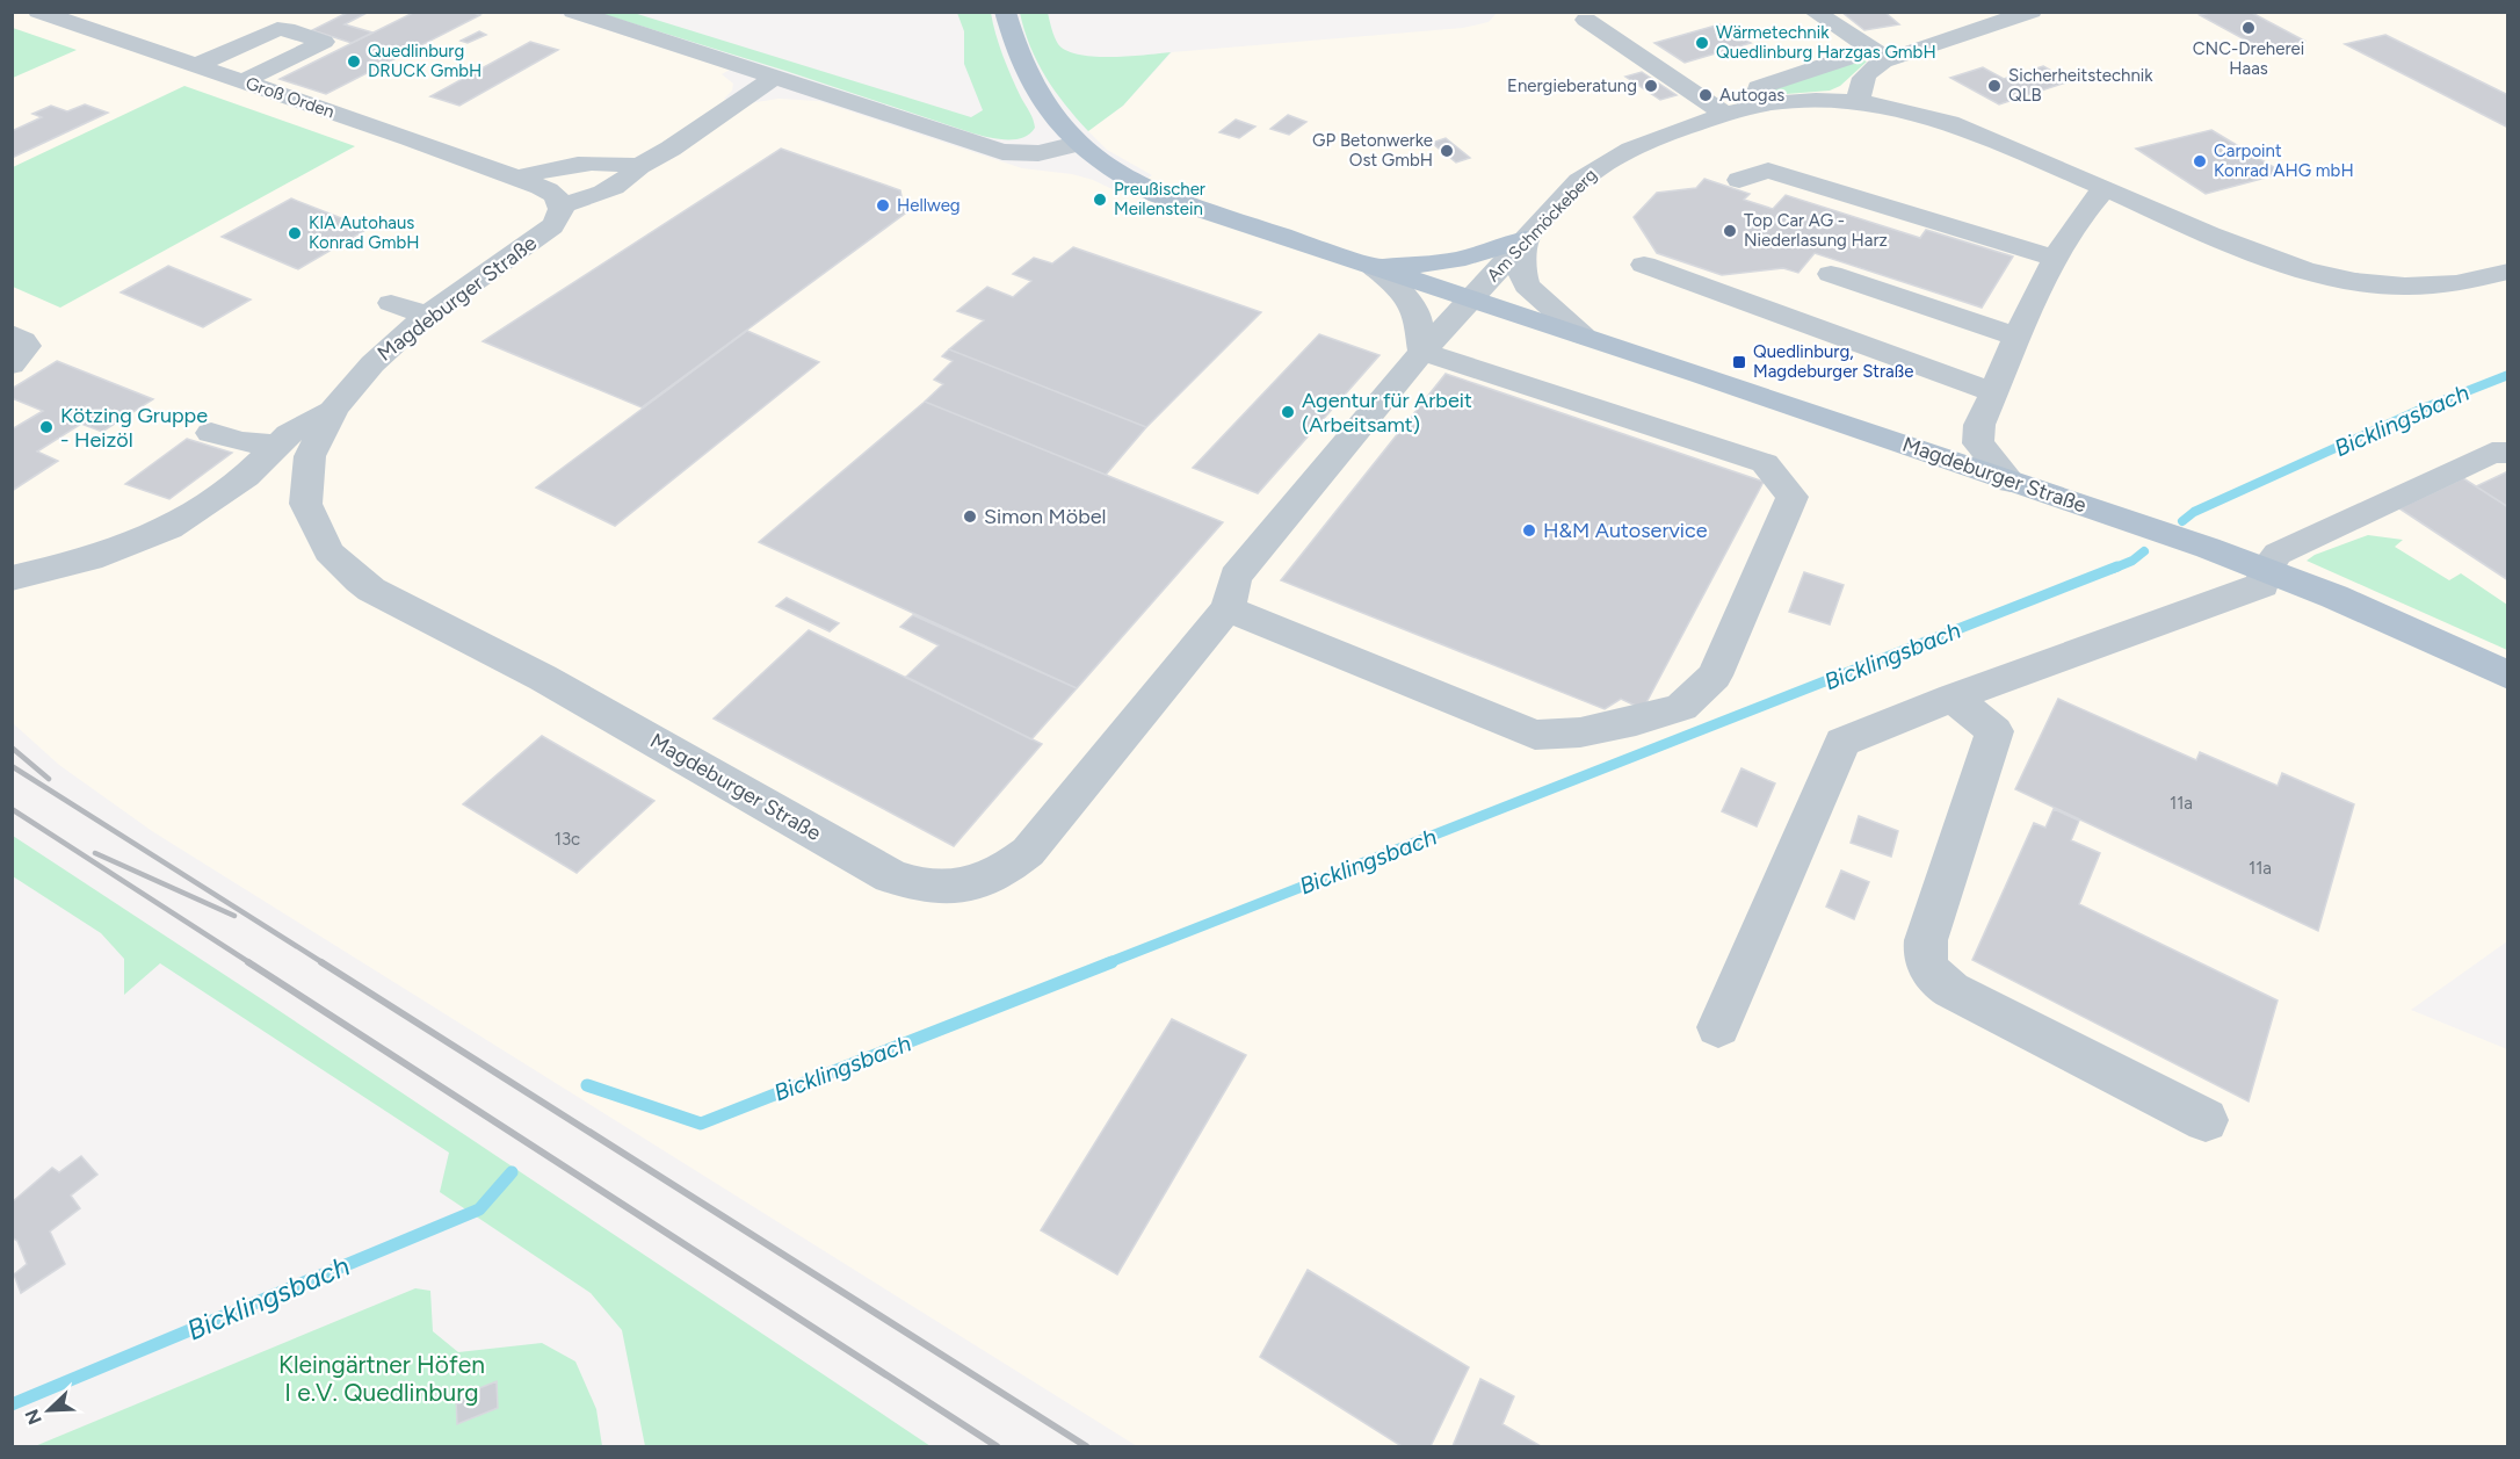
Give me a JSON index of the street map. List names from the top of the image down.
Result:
{
  "streets": {
    "main road": ["Magdeburger Straße"],
    "street": ["Groß Orden", "Am Schmöckeberg"]
  },
  "crossings": [
    ["Groß Orden", "Magdeburger Straße"],
    ["Am Schmöckeberg", "Magdeburger Straße"]
  ],
  "water": ["Bicklingsbach"],
  "parks": ["Kleingärtner Höfen I e.V. Quedlinburg"],
  "places": {
    "other": [
      "CNC-Dreherei Haas",
      "Wärmetechnik Quedlinburg Harzgas GmbH",
      "Quedlinburg DRUCK GmbH",
      "Energieberatung",
      "Sicherheitstechnik QLB",
      "Autogas",
      "GP Betonwerke Ost GmbH",
      "Carpoint Konrad AHG mbH",
      "Preußischer Meilenstein",
      "Hellweg",
      "Top Car AG - Niederlasung Harz",
      "KIA Autohaus Konrad GmbH",
      "Agentur für Arbeit (Arbeitsamt)",
      "Kötzing Gruppe - Heizöl",
      "Simon Möbel",
      "H&M Autoservice"
    ],
    "transit": ["Quedlinburg, Magdeburger Straße"]
  },
  "house_numbers": ["11a", "13c", "11a"],
  "north": "bottom left"
}
